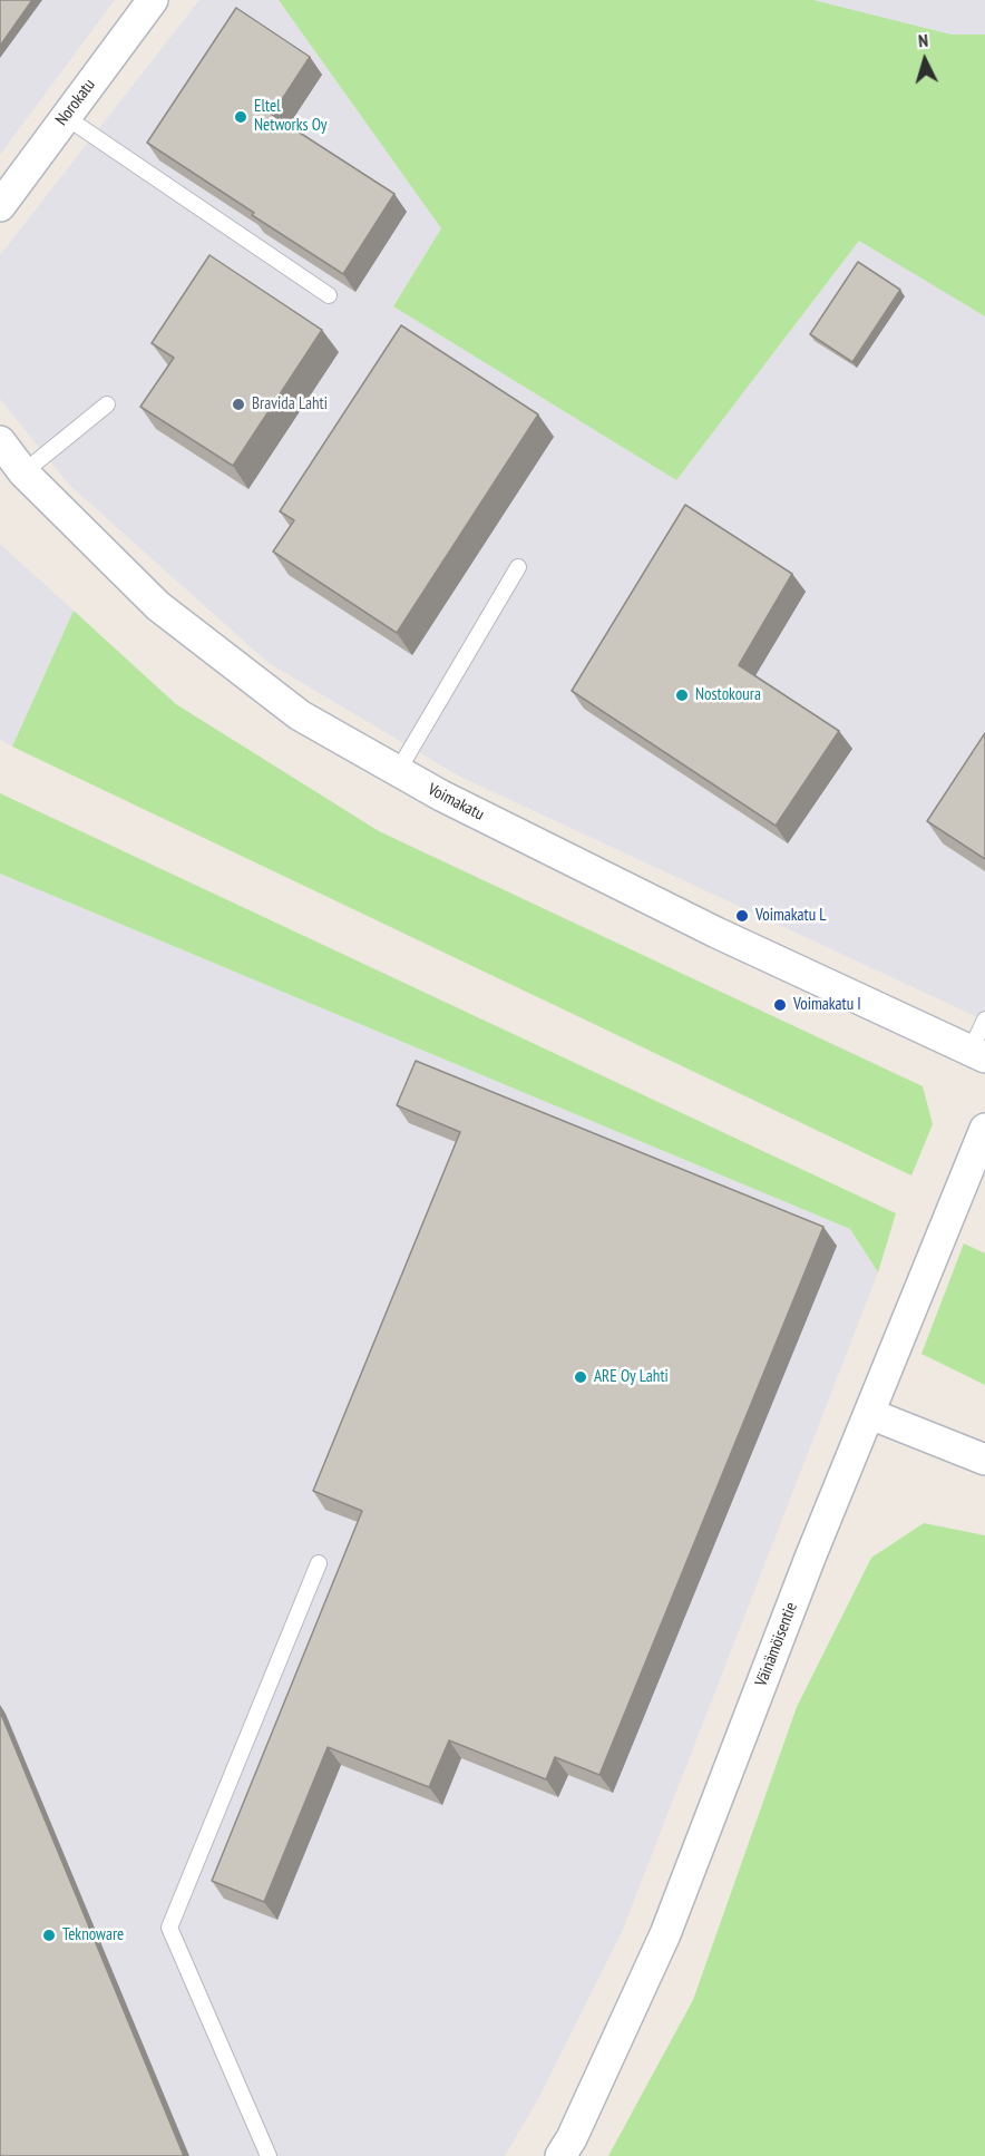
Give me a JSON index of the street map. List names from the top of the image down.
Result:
{
  "streets": {
    "street": ["Norokatu", "Voimakatu", "Väinämöisentie"]
  },
  "places": [
    "Eltel Networks Oy",
    "Bravida Lahti",
    "Nostokoura",
    "Voimakatu L",
    "Voimakatu I",
    "ARE Oy Lahti",
    "Teknoware"
  ],
  "north": "top"
}
